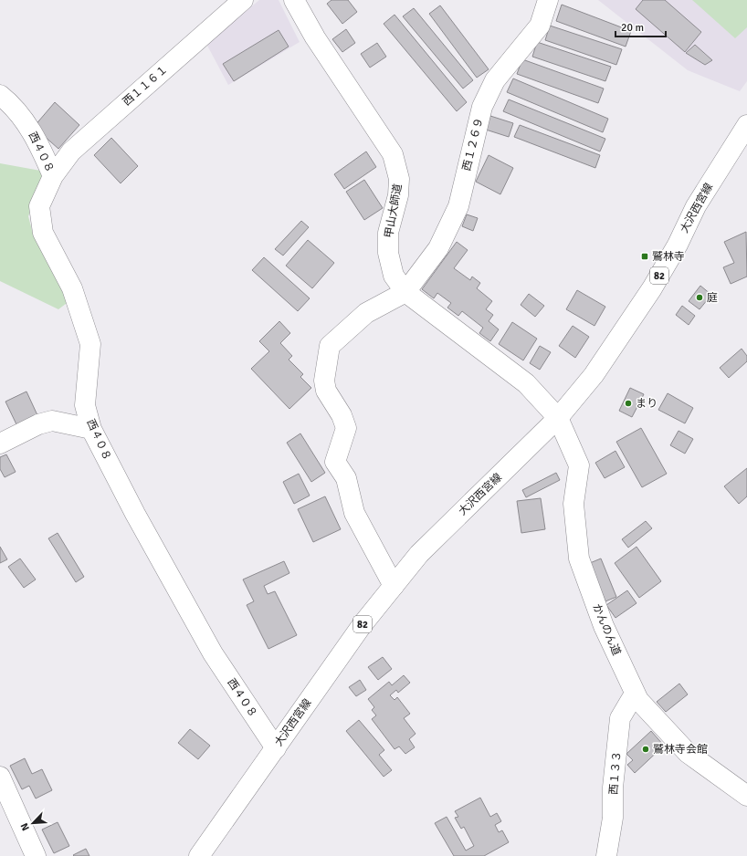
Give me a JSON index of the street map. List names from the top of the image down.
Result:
{
  "streets": {
    "street": [
      "西１１６１",
      "西１２６９",
      "西４０８",
      "大沢西宮線",
      "甲山大師道",
      "82",
      "かんのん道",
      "西１３３"
    ]
  },
  "crossings": [
    ["西１１６１", "西４０８"],
    ["西１２６９", "甲山大師道"],
    ["西４０８", "大沢西宮線"],
    ["大沢西宮線", "甲山大師道"],
    ["大沢西宮線", "かんのん道"],
    ["甲山大師道", "かんのん道"],
    ["かんのん道", "西１３３"]
  ],
  "places": {
    "transit": ["鷲林寺"],
    "other": ["庭", "まり", "鷲林寺会館"]
  },
  "scale_bar": "20 m",
  "north": "bottom left"
}
